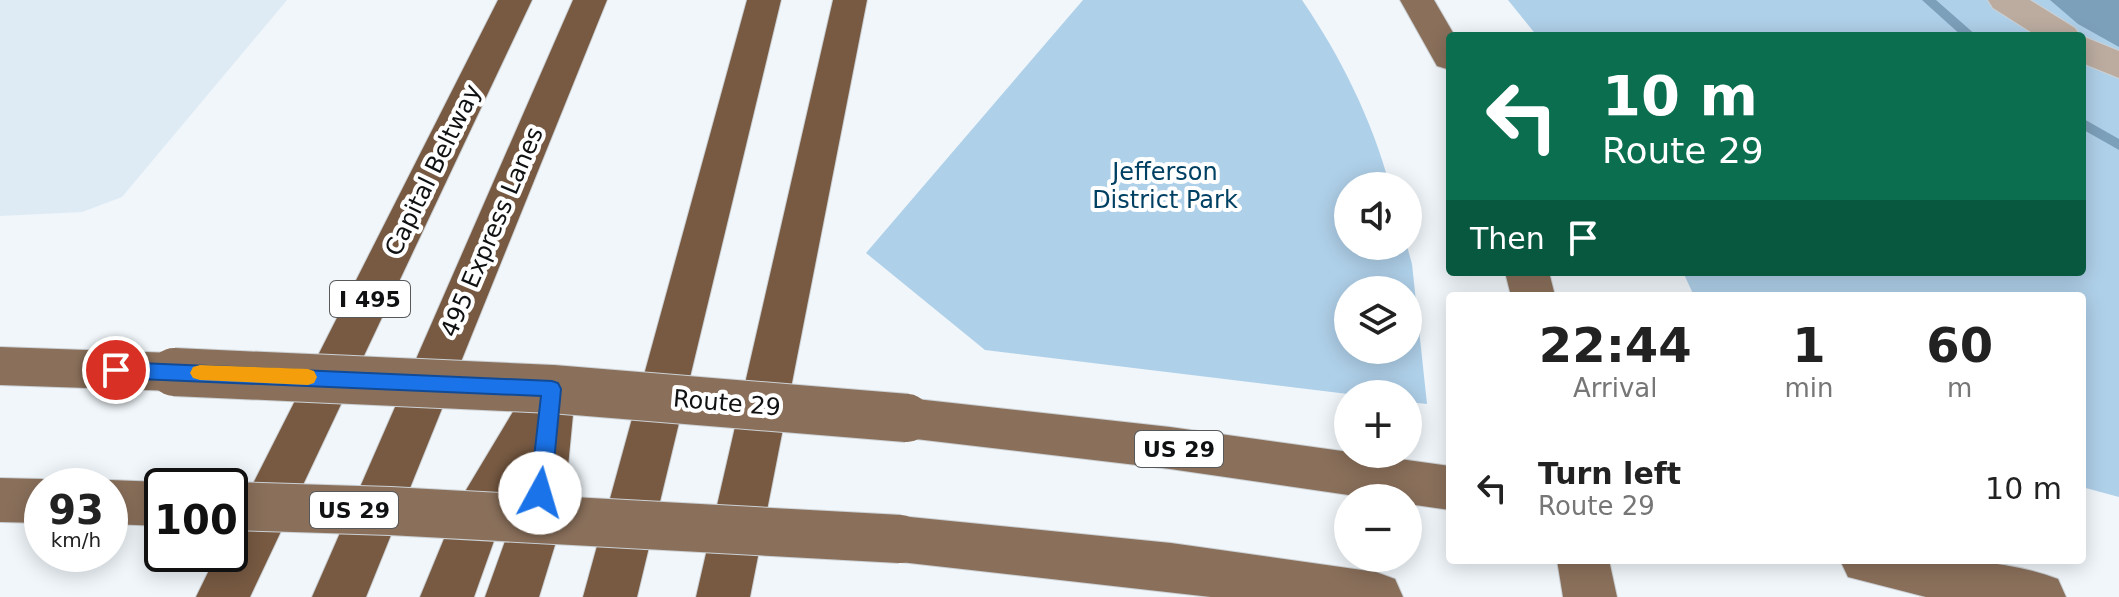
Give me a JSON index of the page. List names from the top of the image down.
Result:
{
  "streets": {
    "highway": ["Capital Beltway", "495 Express Lanes", "I 495"],
    "main road": ["Route 29", "US 29"]
  },
  "parks": ["Jefferson District Park"],
  "page": {
    "turn": ["10 m", "Route 29"],
    "map_buttons": ["+", "−"],
    "then": "Then",
    "eta": [
      "22:44",
      "Arrival",
      "1",
      "min",
      "60",
      "m"
    ],
    "list": [
      {
        "name": "Turn left",
        "note": "Route 29",
        "value": "10 m"
      }
    ],
    "speed": "93 km/h",
    "limit": "100"
  }
}
